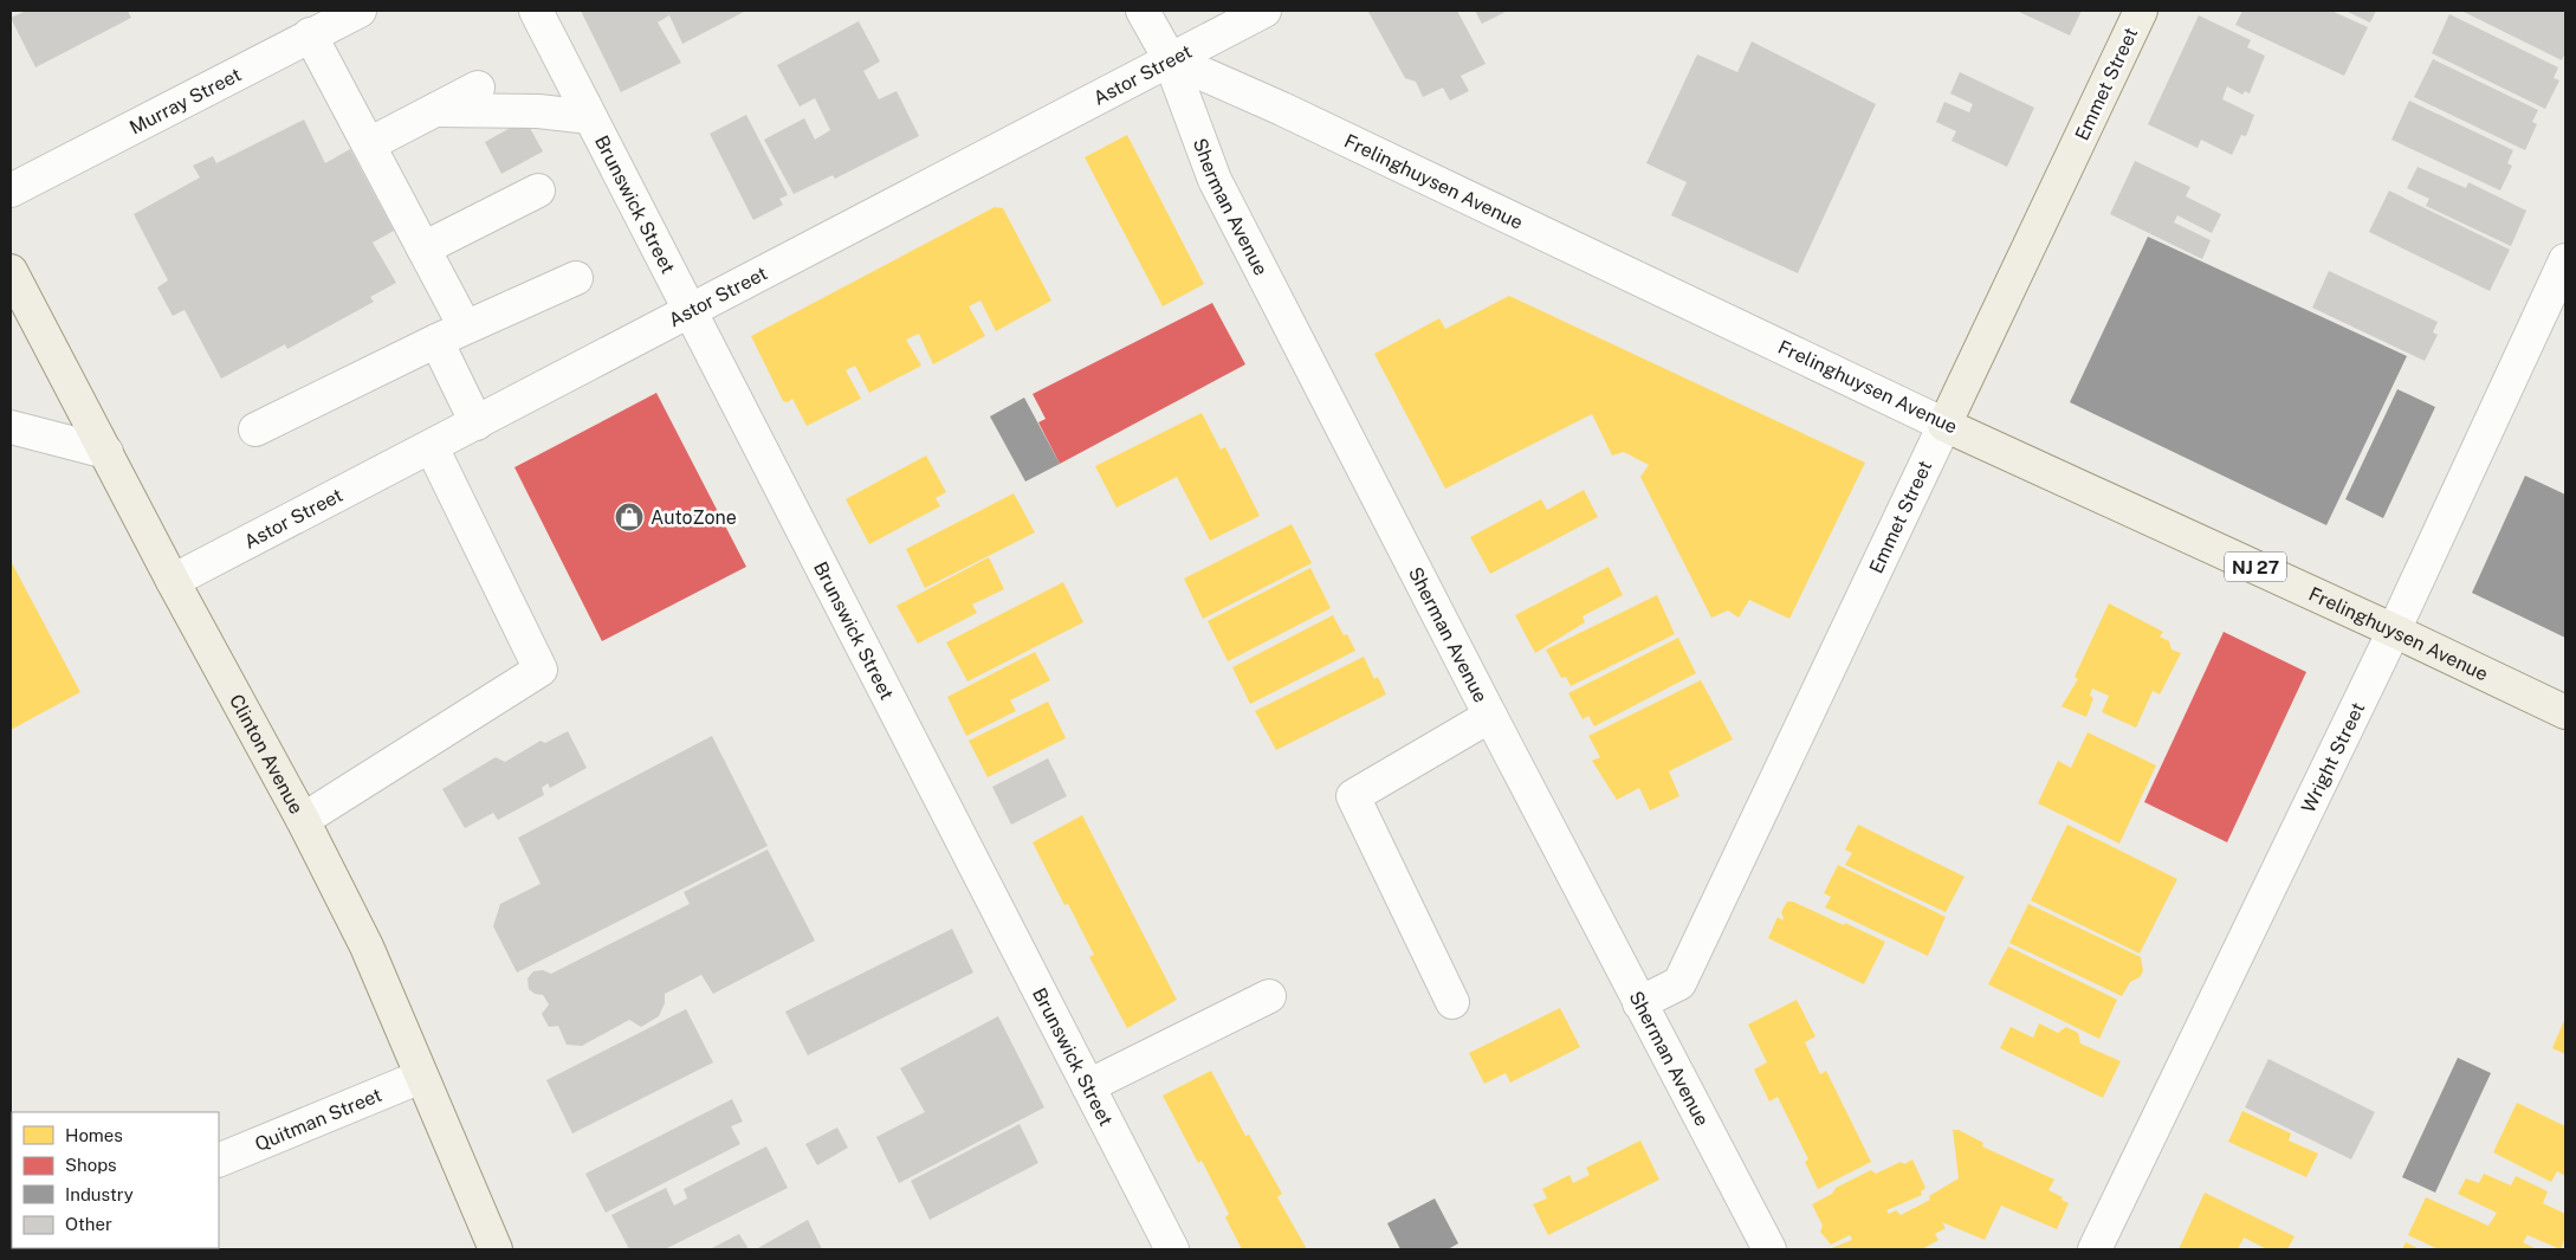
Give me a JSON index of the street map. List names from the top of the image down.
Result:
{
  "streets": {
    "main road": [
      "Emmet Street",
      "Frelinghuysen Avenue",
      "NJ 27",
      "Clinton Avenue"
    ],
    "street": [
      "Astor Street",
      "Murray Street",
      "Brunswick Street",
      "Sherman Avenue",
      "Wright Street",
      "Quitman Street"
    ]
  },
  "crossings": [
    ["Astor Street", "Frelinghuysen Avenue"],
    ["Astor Street", "Brunswick Street"],
    ["Astor Street", "Sherman Avenue"],
    ["Astor Street", "Clinton Avenue"],
    ["Emmet Street", "Frelinghuysen Avenue"],
    ["Emmet Street", "Sherman Avenue"],
    ["Frelinghuysen Avenue", "Sherman Avenue"],
    ["Frelinghuysen Avenue", "Wright Street"],
    ["Clinton Avenue", "Quitman Street"]
  ],
  "places": {
    "shop": ["AutoZone"]
  },
  "legend": [
    "Homes",
    "Shops",
    "Industry",
    "Other"
  ]
}
